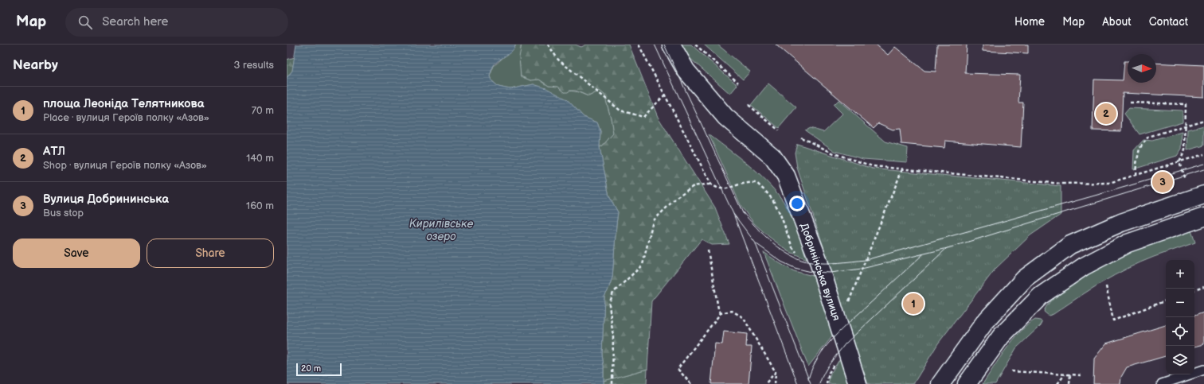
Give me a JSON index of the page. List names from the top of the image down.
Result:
{
  "streets": {
    "main road": ["Добринінська вулиця"]
  },
  "water": ["Кирилівське озеро"],
  "scale_bar": "20 m",
  "north": "right",
  "page": {
    "header": "Map",
    "search": "Search here",
    "nav": [
      "Home",
      "Map",
      "About",
      "Contact"
    ],
    "heading": ["Nearby", "3 results"],
    "list": [
      {
        "mark": "1",
        "name": "площа Леоніда Телятникова",
        "note": "Place · вулиця Героїв полку «Азов»",
        "value": "70 m"
      },
      {
        "mark": "2",
        "name": "АТЛ",
        "note": "Shop · вулиця Героїв полку «Азов»",
        "value": "140 m"
      },
      {
        "mark": "3",
        "name": "Вулиця Добрининська",
        "note": "Bus stop",
        "value": "160 m"
      }
    ],
    "pins": ["2", "3", "1"],
    "buttons": ["Save", "Share"],
    "map_buttons": ["+", "−"],
    "scale": "20 m"
  }
}
